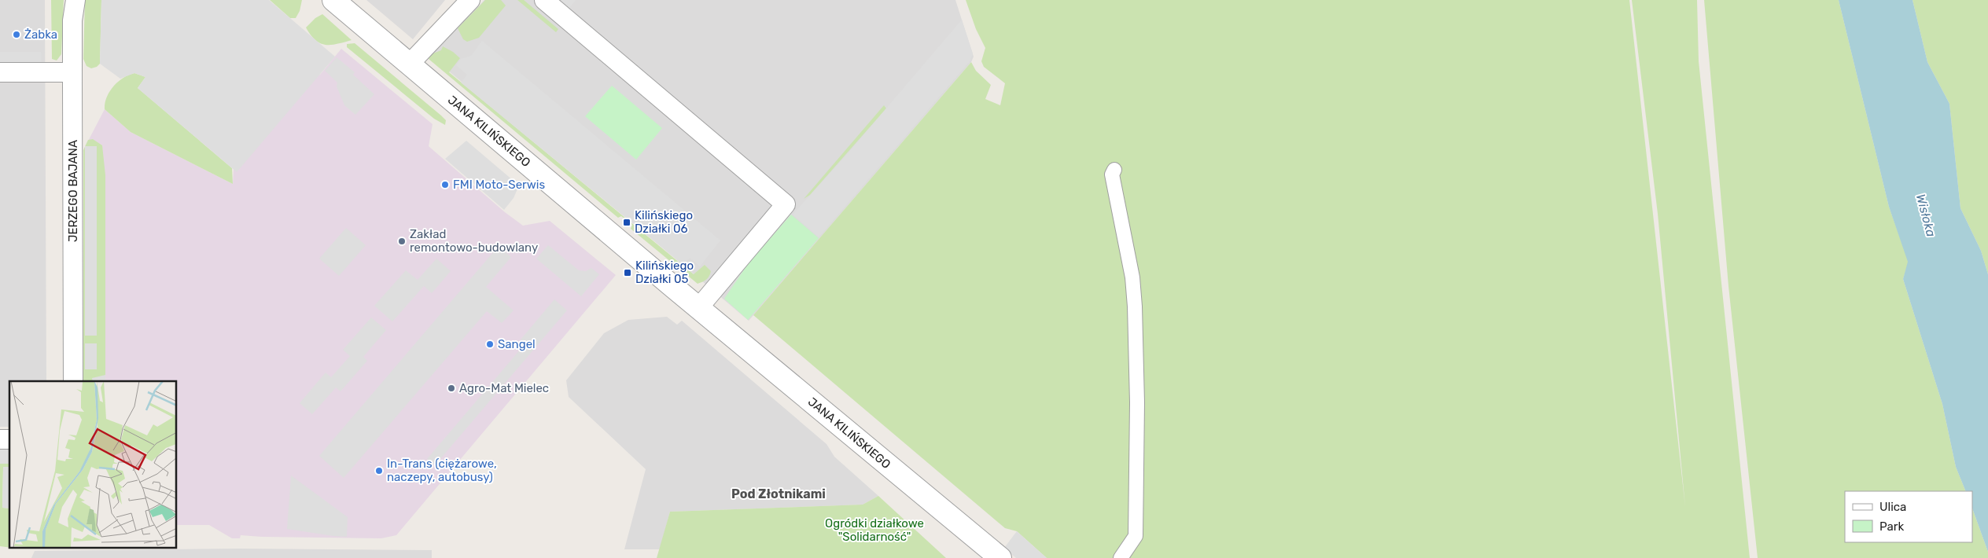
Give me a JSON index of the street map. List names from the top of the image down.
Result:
{
  "streets": {
    "street": ["JANA KILIŃSKIEGO", "JERZEGO BAJANA"]
  },
  "districts": ["Pod Złotnikami"],
  "water": ["Wisłoka"],
  "parks": ["Ogródki działkowe \"Solidarność\""],
  "places": {
    "other": [
      "Żabka",
      "FMI Moto-Serwis",
      "Zakład remontowo-budowlany",
      "Sangel",
      "Agro-Mat Mielec",
      "In-Trans (ciężarowe, naczepy, autobusy)"
    ],
    "transit": ["Kilińskiego Działki 06", "Kilińskiego Działki 05"]
  },
  "legend": ["Ulica", "Park"]
}
